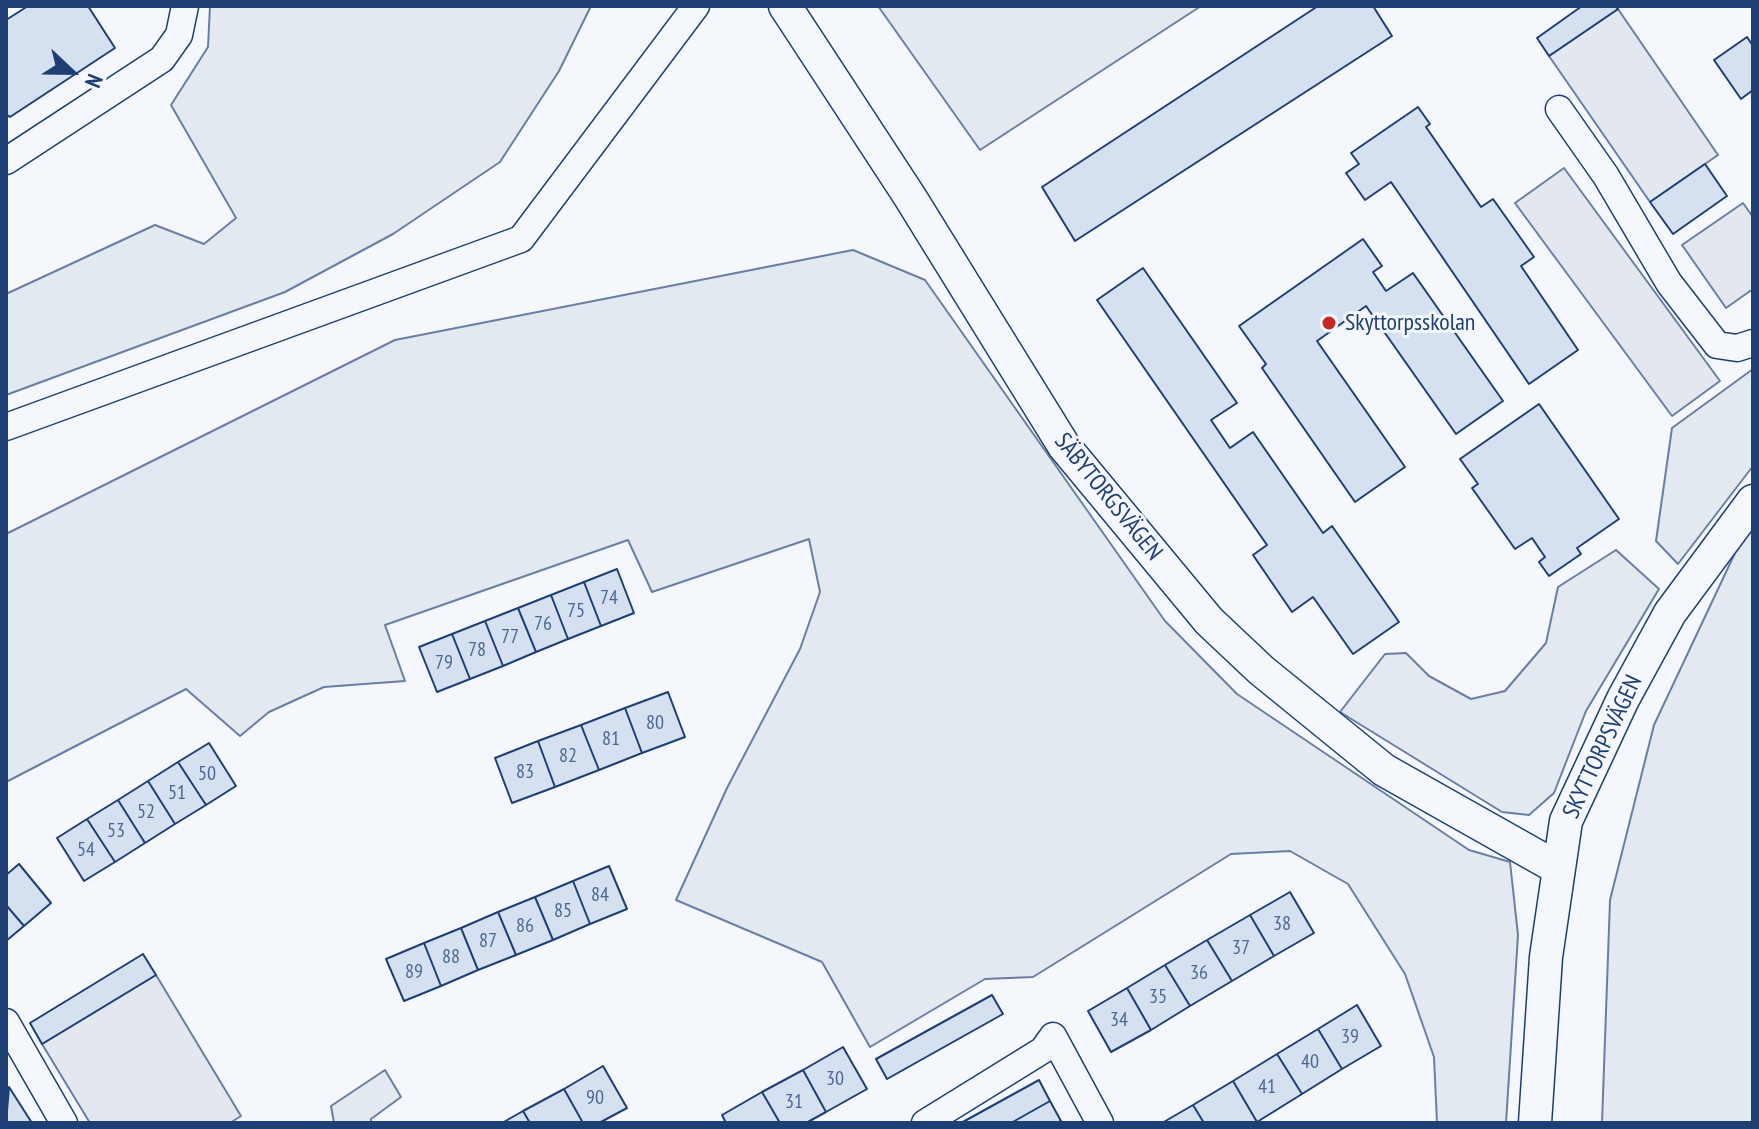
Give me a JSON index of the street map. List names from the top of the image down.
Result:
{
  "streets": {
    "street": ["SÄBYTORGSVÄGEN", "SKYTTORPSVÄGEN"]
  },
  "crossings": [
    ["SÄBYTORGSVÄGEN", "SKYTTORPSVÄGEN"]
  ],
  "places": ["Skyttorpsskolan"],
  "house_numbers": [
    "74",
    "75",
    "76",
    "77",
    "78",
    "79",
    "80",
    "81",
    "82",
    "83",
    "50",
    "51",
    "52",
    "53",
    "54",
    "84",
    "85",
    "38",
    "86",
    "87",
    "37",
    "88",
    "89",
    "36",
    "35",
    "34",
    "39",
    "40",
    "30",
    "41",
    "90",
    "31"
  ],
  "north": "right"
}
